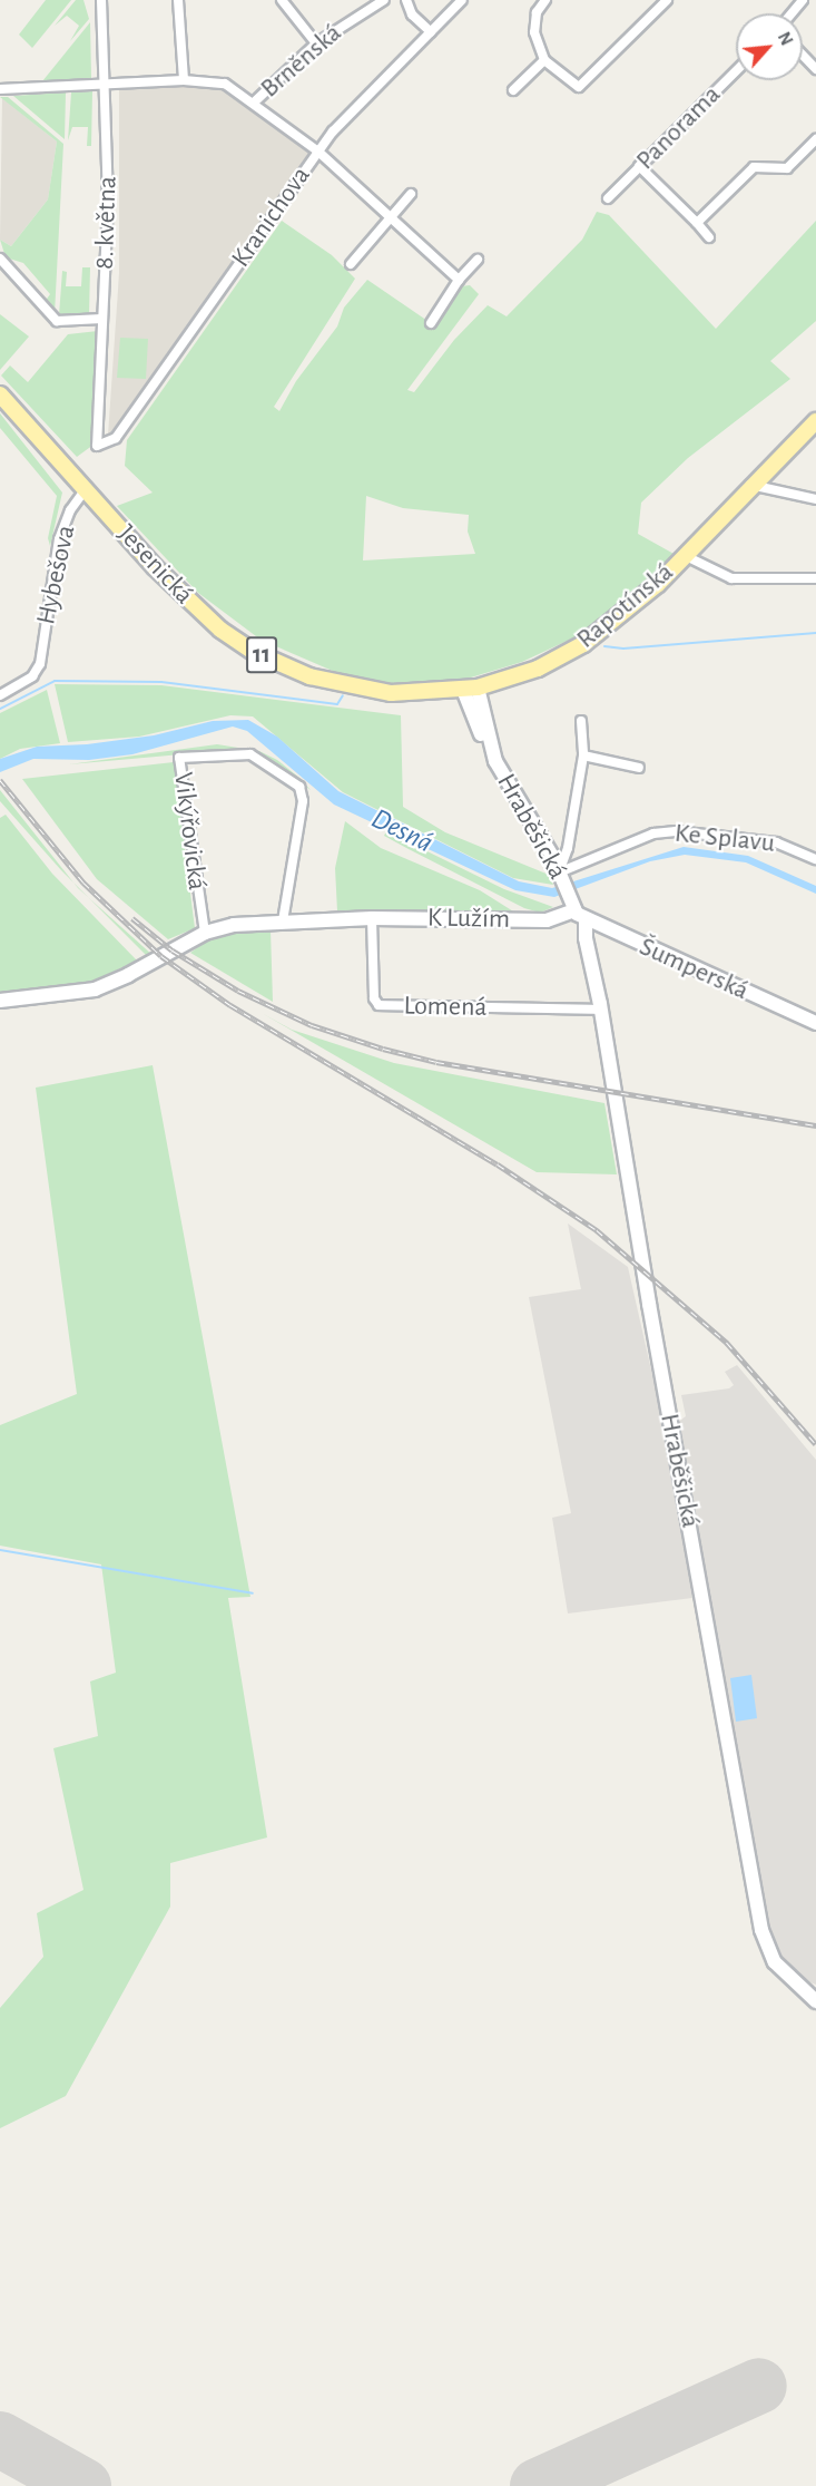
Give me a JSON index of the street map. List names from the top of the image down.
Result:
{
  "streets": {
    "main road": ["Jesenická", "Rapotínská", "11"],
    "street": [
      "Brněnská",
      "Panorama",
      "Kranichova",
      "8. května",
      "Hybešova",
      "Hraběšická",
      "Vikýřovická",
      "Ke Splavu",
      "K Lužím",
      "Šumperská",
      "Lomená"
    ]
  },
  "crossings": [
    ["Kranichova", "8. května"],
    ["Jesenická", "Hybešova"],
    ["Jesenická", "Rapotínská"],
    ["Rapotínská", "Hraběšická"],
    ["Hraběšická", "Ke Splavu"],
    ["Hraběšická", "K Lužím"],
    ["Hraběšická", "Šumperská"],
    ["Hraběšická", "Lomená"],
    ["Vikýřovická", "K Lužím"],
    ["Vikýřovická", "Lomená"],
    ["K Lužím", "Šumperská"],
    ["K Lužím", "Lomená"]
  ],
  "water": ["Desná"],
  "north": "top right"
}
